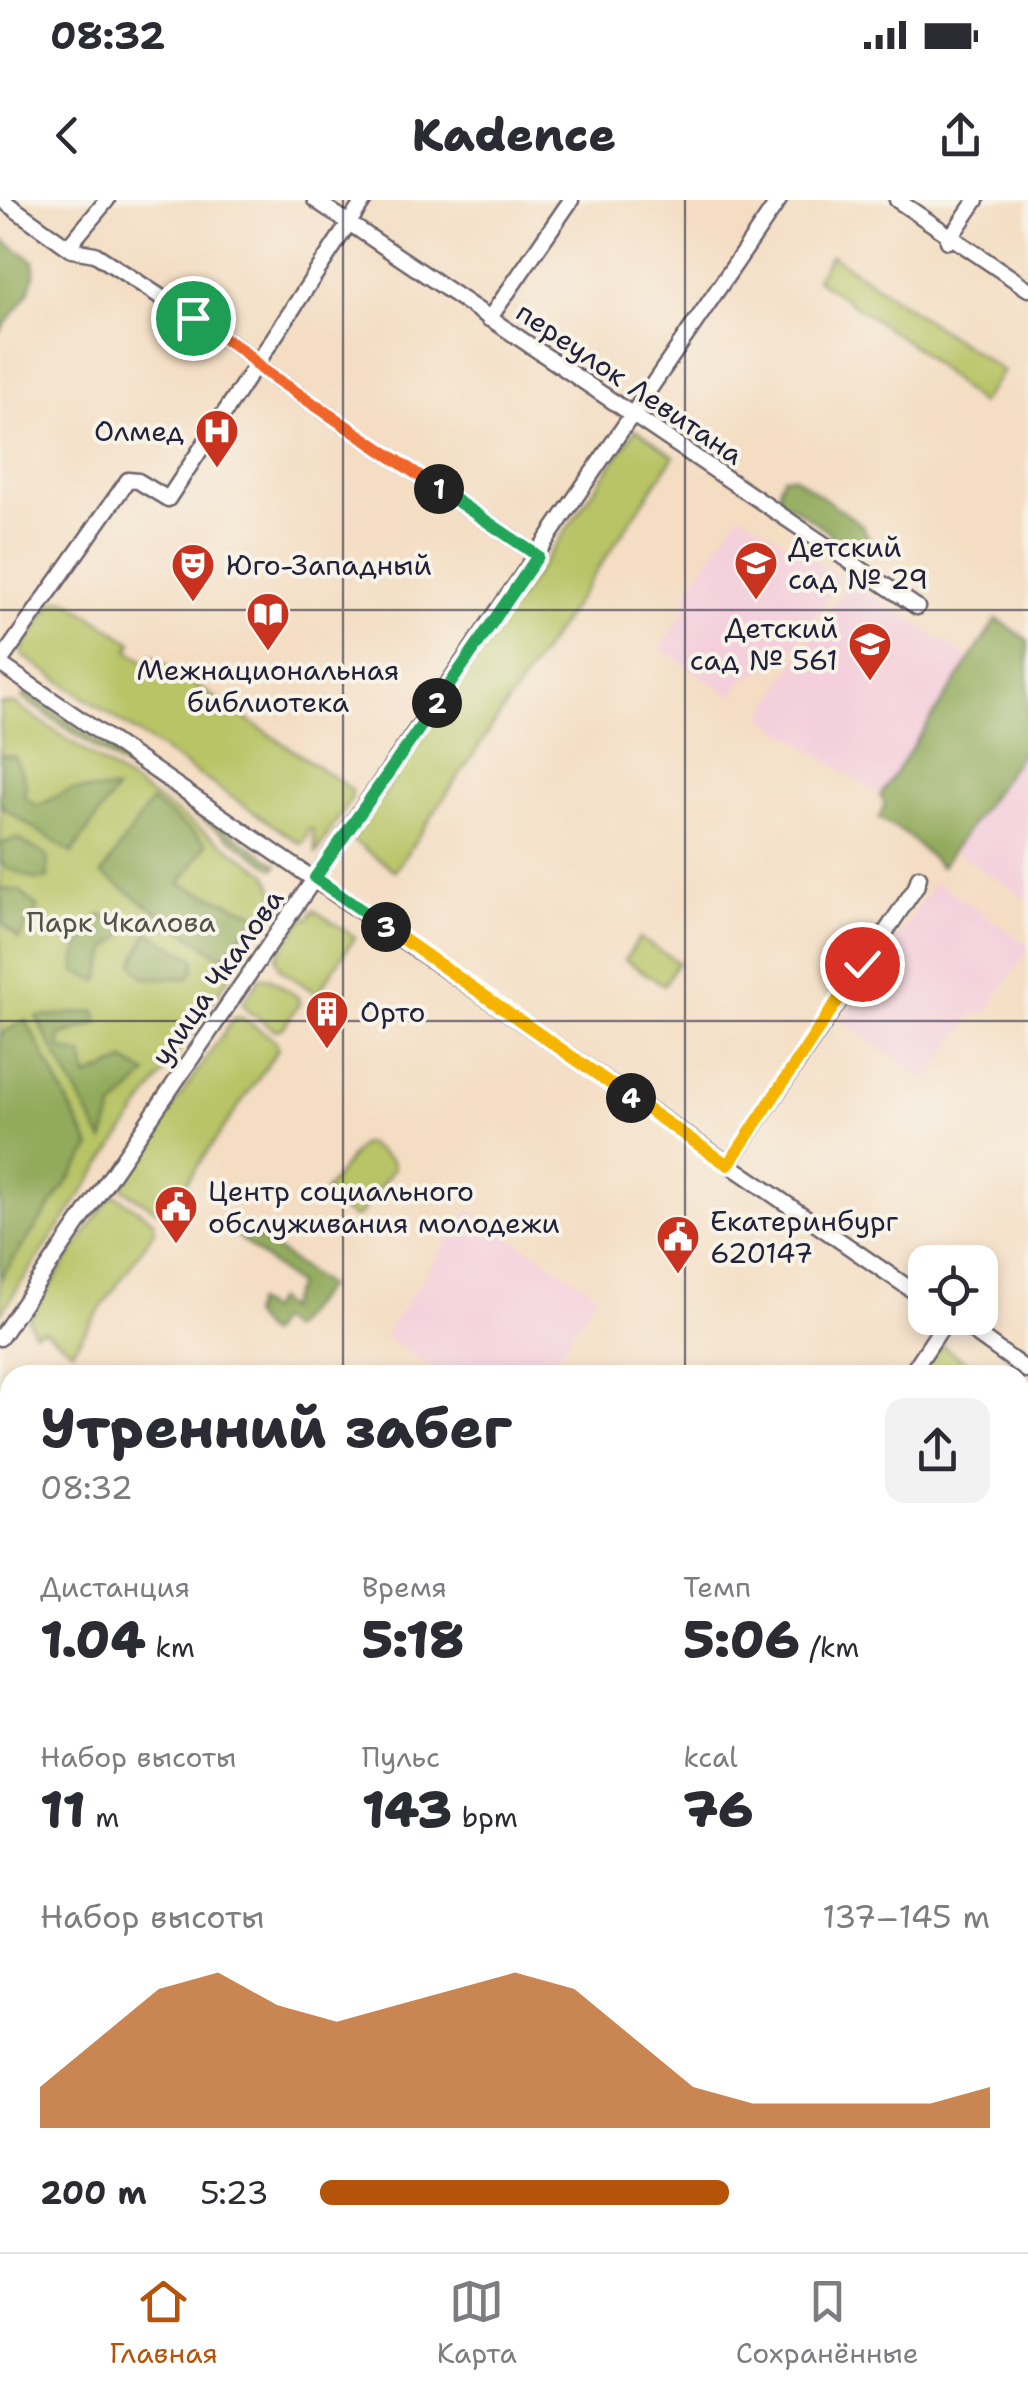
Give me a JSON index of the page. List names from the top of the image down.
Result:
{
  "streets": {
    "street": ["переулок Левитана", "улица Чкалова"]
  },
  "crossings": [
    ["переулок Левитана", "улица Чкалова"]
  ],
  "parks": ["Парк Чкалова"],
  "places": {
    "hospital": ["Олмед"],
    "school or university": ["Детский сад № 29", "Детский сад № 561"],
    "theatre": ["Юго-Западный"],
    "library": ["Межнациональная библиотека"],
    "building": ["Орто"],
    "public building": ["Центр социального обслуживания молодежи", "Екатеринбург 620147"]
  },
  "page": {
    "status": "08:32",
    "header": "Kadence",
    "pins": [
      "1",
      "2",
      "3",
      "4"
    ],
    "heading": ["Утренний забег", "08:32"],
    "stats": [
      ["Дистанция", "1.04 km"],
      ["Время", "5:18"],
      ["Темп", "5:06 /km"],
      ["Набор высоты", "11 m"],
      ["Пульс", "143 bpm"],
      ["kcal", "76"]
    ],
    "chart": ["Набор высоты", "137–145 m"],
    "list": [
      {
        "name": "200 m",
        "note": "5:23"
      }
    ],
    "tabs": ["Главная", "Карта", "Сохранённые"]
  }
}
